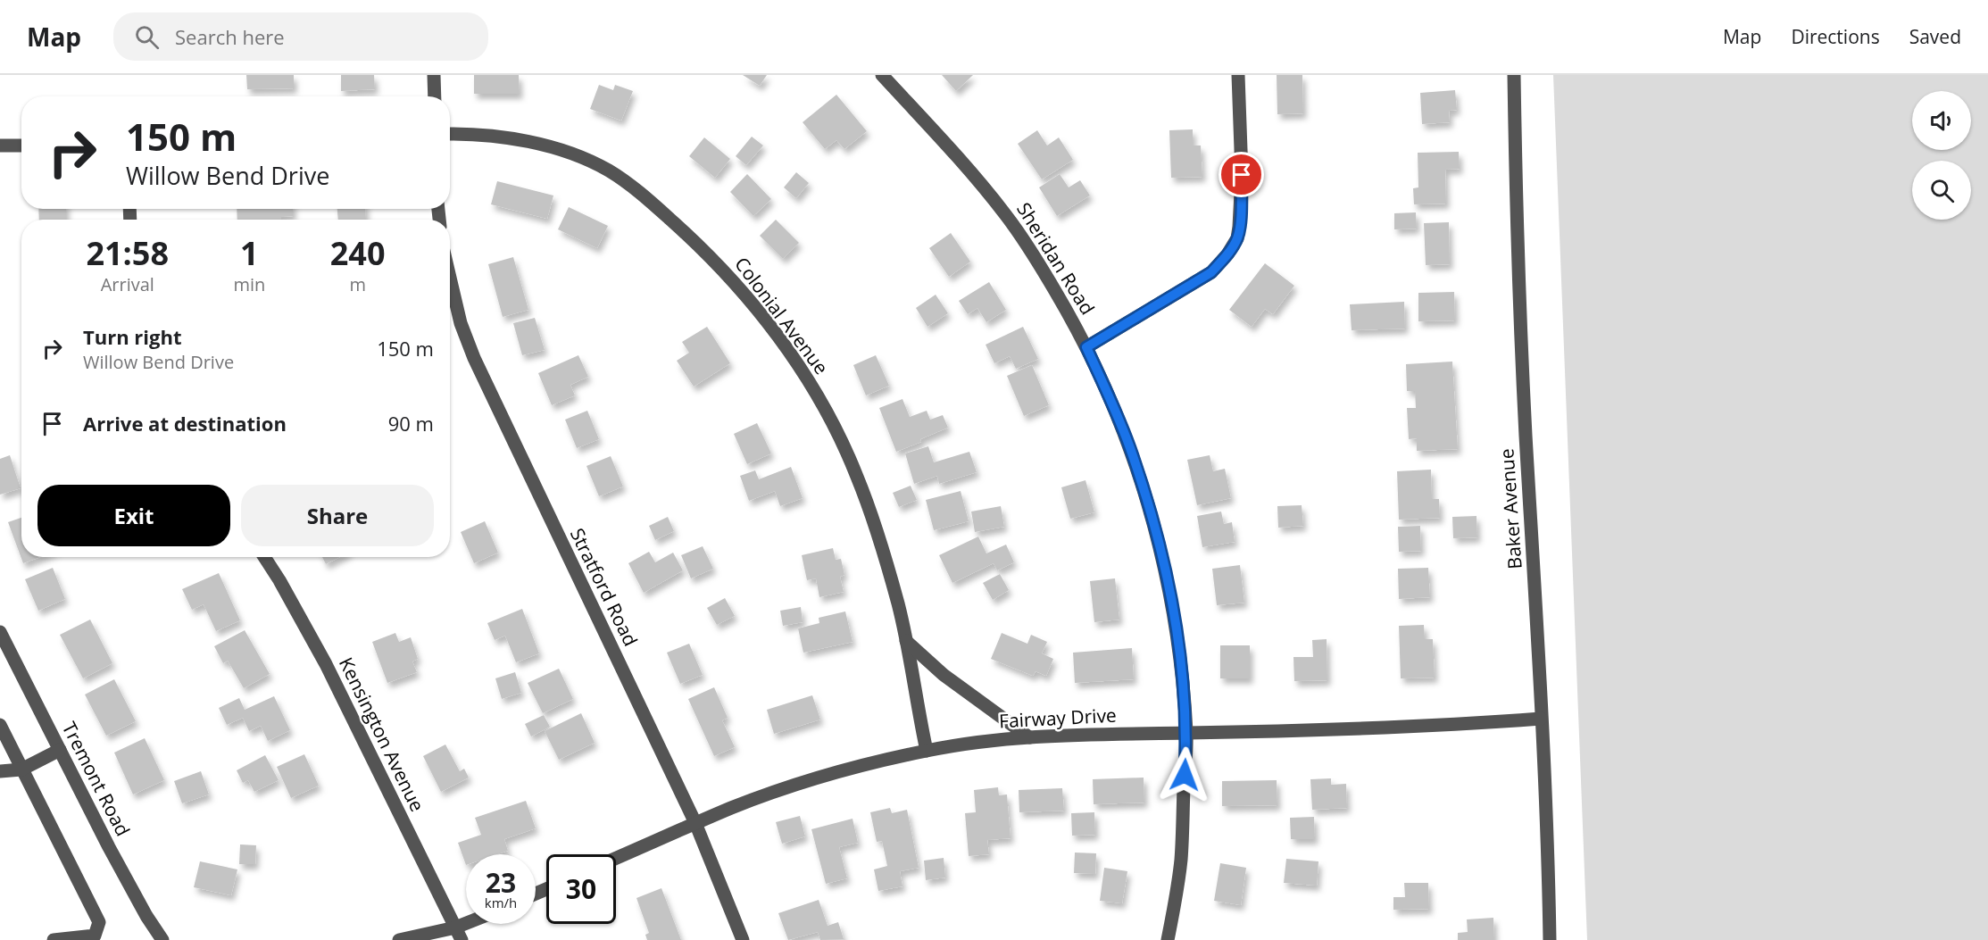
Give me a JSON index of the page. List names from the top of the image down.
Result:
{
  "streets": {
    "street": [
      "Sheridan Road",
      "Colonial Avenue",
      "Baker Avenue",
      "Stratford Road",
      "Fairway Drive",
      "Kensington Avenue",
      "Tremont Road"
    ]
  },
  "crossings": [
    ["Sheridan Road", "Fairway Drive"],
    ["Colonial Avenue", "Fairway Drive"],
    ["Baker Avenue", "Fairway Drive"],
    ["Stratford Road", "Fairway Drive"]
  ],
  "page": {
    "header": "Map",
    "search": "Search here",
    "nav": ["Map", "Directions", "Saved"],
    "turn": ["150 m", "Willow Bend Drive"],
    "eta": [
      "21:58",
      "Arrival",
      "1",
      "min",
      "240",
      "m"
    ],
    "list": [
      {
        "name": "Turn right",
        "note": "Willow Bend Drive",
        "value": "150 m"
      },
      {
        "name": "Arrive at destination",
        "value": "90 m"
      }
    ],
    "buttons": ["Exit", "Share"],
    "speed": "23 km/h",
    "limit": "30"
  }
}
